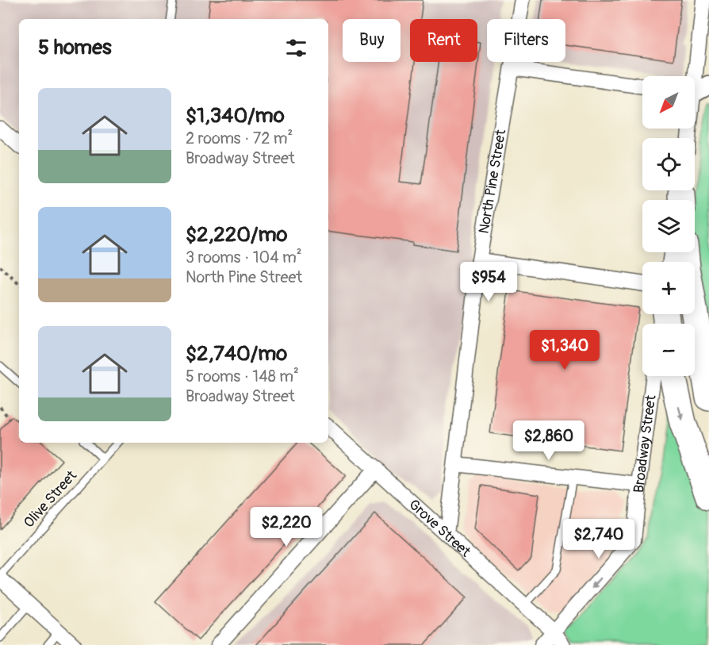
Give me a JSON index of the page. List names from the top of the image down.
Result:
{
  "streets": {
    "street": ["North Pine Street", "Broadway Street", "Grove Street"],
    "lane": ["Olive Street"]
  },
  "crossings": [
    ["North Pine Street", "Grove Street"],
    ["Broadway Street", "Grove Street"]
  ],
  "one_way": ["Broadway Street"],
  "north": "bottom left",
  "page": {
    "chip": ["Buy", "Rent", "Filters"],
    "heading": "5 homes",
    "map_buttons": ["+", "−"],
    "list": [
      {
        "name": "$1,340/mo",
        "note": "2 rooms · 72 m² · Broadway Street"
      },
      {
        "name": "$2,220/mo",
        "note": "3 rooms · 104 m² · North Pine Street"
      },
      {
        "name": "$2,740/mo",
        "note": "5 rooms · 148 m² · Broadway Street"
      }
    ],
    "price": [
      "$954",
      "$1,340",
      "$2,860",
      "$2,220",
      "$2,740"
    ]
  }
}
